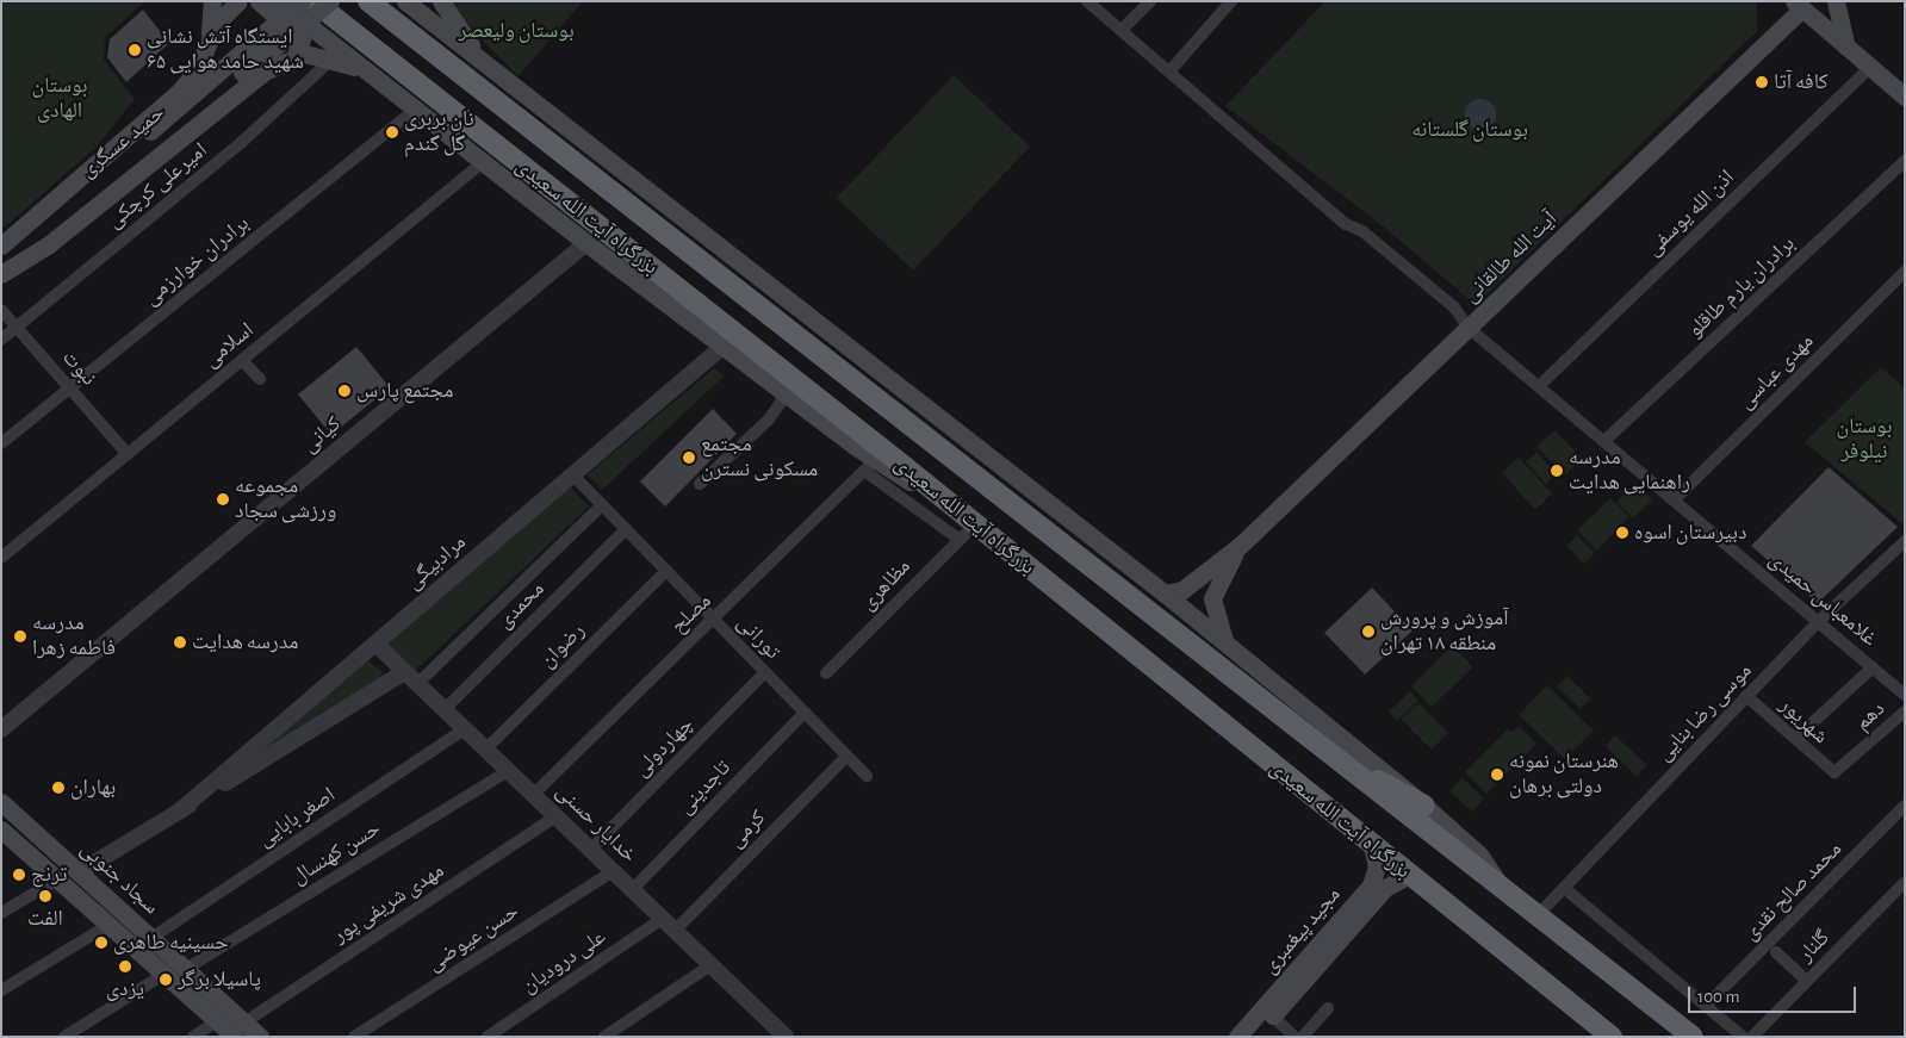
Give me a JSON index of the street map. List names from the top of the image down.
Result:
{
  "streets": {
    "highway": ["بزرگراه آیت الله سعیدی"],
    "main road": [
      "حمید عسگری",
      "آیت الله طالقانی",
      "سجاد جنوبی",
      "مجید پیغمبری"
    ],
    "street": [
      "امیرعلی کرچکی",
      "اذن الله یوسفی",
      "برادران خوارزمی",
      "برادران یارم طاقلو",
      "اسلامی",
      "نبوت",
      "مهدی عباسی",
      "کیانی",
      "مرادبیگی",
      "مظاهری",
      "غلامعباس حمیدی",
      "محمدی",
      "مصلح",
      "تورانی",
      "رضوان",
      "موسی رضا بنایی",
      "دهم",
      "شهریور",
      "چهاردولی",
      "تاجدینی",
      "اصغر بابایی",
      "خدایار حسنی",
      "کرمی",
      "حسن کهنسال",
      "محمد صالح نقدی",
      "مهدی شریفی پور",
      "حسن عیوضی",
      "گلنار",
      "علی درودیان"
    ]
  },
  "crossings": [
    ["امیرعلی کرچکی", "نبوت"],
    ["اذن الله یوسفی", "غلامعباس حمیدی"],
    ["بزرگراه آیت الله سعیدی", "آیت الله طالقانی"],
    ["بزرگراه آیت الله سعیدی", "مظاهری"],
    ["بزرگراه آیت الله سعیدی", "موسی رضا بنایی"],
    ["بزرگراه آیت الله سعیدی", "مجید پیغمبری"],
    ["آیت الله طالقانی", "غلامعباس حمیدی"],
    ["برادران خوارزمی", "نبوت"],
    ["برادران یارم طاقلو", "غلامعباس حمیدی"],
    ["اسلامی", "نبوت"],
    ["مهدی عباسی", "غلامعباس حمیدی"],
    ["مرادبیگی", "تورانی"],
    ["مرادبیگی", "خدایار حسنی"],
    ["مرادبیگی", "سجاد جنوبی"],
    ["غلامعباس حمیدی", "موسی رضا بنایی"],
    ["محمدی", "تورانی"],
    ["محمدی", "خدایار حسنی"],
    ["مصلح", "تورانی"],
    ["مصلح", "خدایار حسنی"],
    ["تورانی", "رضوان"],
    ["تورانی", "چهاردولی"],
    ["تورانی", "تاجدینی"],
    ["تورانی", "کرمی"],
    ["رضوان", "خدایار حسنی"],
    ["موسی رضا بنایی", "شهریور"],
    ["دهم", "شهریور"],
    ["چهاردولی", "خدایار حسنی"],
    ["تاجدینی", "خدایار حسنی"],
    ["اصغر بابایی", "خدایار حسنی"],
    ["اصغر بابایی", "سجاد جنوبی"],
    ["خدایار حسنی", "کرمی"],
    ["خدایار حسنی", "حسن کهنسال"],
    ["خدایار حسنی", "مهدی شریفی پور"],
    ["خدایار حسنی", "حسن عیوضی"],
    ["خدایار حسنی", "علی درودیان"],
    ["حسن کهنسال", "سجاد جنوبی"],
    ["سجاد جنوبی", "مهدی شریفی پور"]
  ],
  "parks": [
    "بوستان ولیعصر",
    "بوستان الهادی",
    "بوستان گلستانه",
    "بوستان نیلوفر"
  ],
  "places": [
    "ایستگاه آتش نشانی ۶۵ شهید حامد هوایی",
    "کافه آتا",
    "نان بربری گل گندم",
    "مجتمع پارس",
    "مجتمع مسکونی نسترن",
    "مدرسه راهنمایی هدایت",
    "مجموعه ورزشی سجاد",
    "دبیرستان اسوه",
    "آموزش و پرورش منطقه ۱۸ تهران",
    "مدرسه فاطمه زهرا",
    "مدرسه هدایت",
    "هنرستان نمونه دولتی برهان",
    "بهاران",
    "ترنج",
    "الفت",
    "حسینیه طاهری",
    "یزدی",
    "پاسیلا برگر"
  ],
  "scale_bar": "100 m"
}
